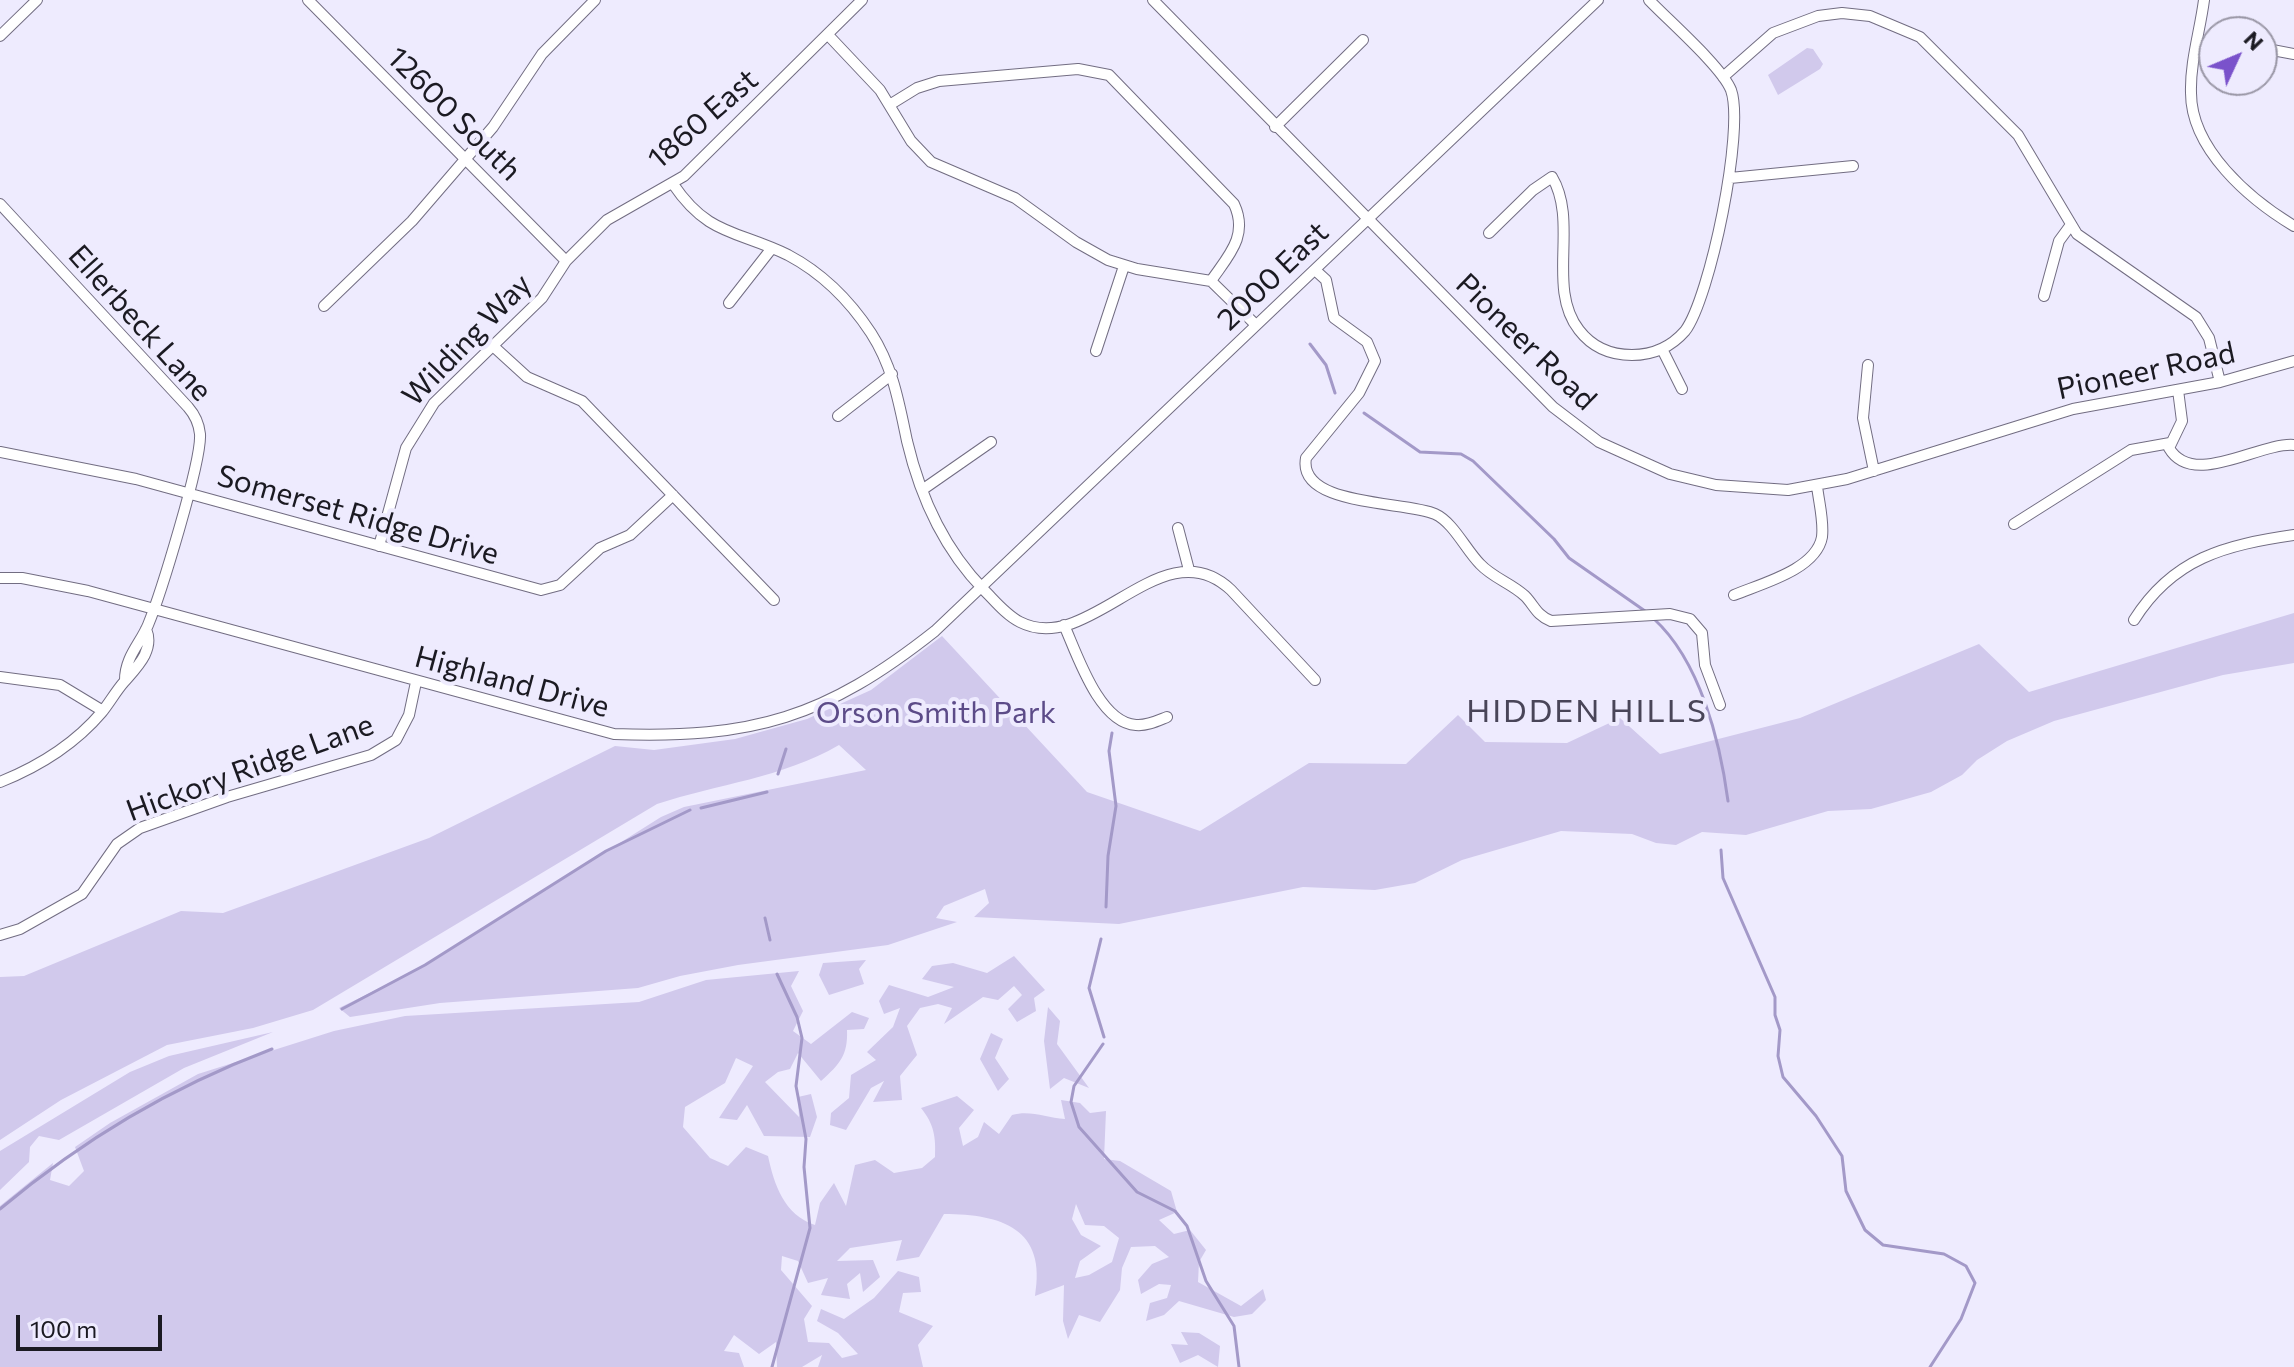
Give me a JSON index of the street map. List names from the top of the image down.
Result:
{
  "streets": {
    "street": [
      "12600 South",
      "1860 East",
      "2000 East",
      "Ellerbeck Lane",
      "Wilding Way",
      "Pioneer Road",
      "Somerset Ridge Drive",
      "Highland Drive",
      "Hickory Ridge Lane"
    ]
  },
  "crossings": [
    ["12600 South", "1860 East"],
    ["12600 South", "Wilding Way"],
    ["1860 East", "Wilding Way"],
    ["2000 East", "Pioneer Road"],
    ["2000 East", "Highland Drive"],
    ["Ellerbeck Lane", "Somerset Ridge Drive"],
    ["Ellerbeck Lane", "Highland Drive"],
    ["Wilding Way", "Somerset Ridge Drive"],
    ["Highland Drive", "Hickory Ridge Lane"]
  ],
  "districts": ["HIDDEN HILLS"],
  "parks": ["Orson Smith Park"],
  "scale_bar": "100 m",
  "north": "top right"
}
